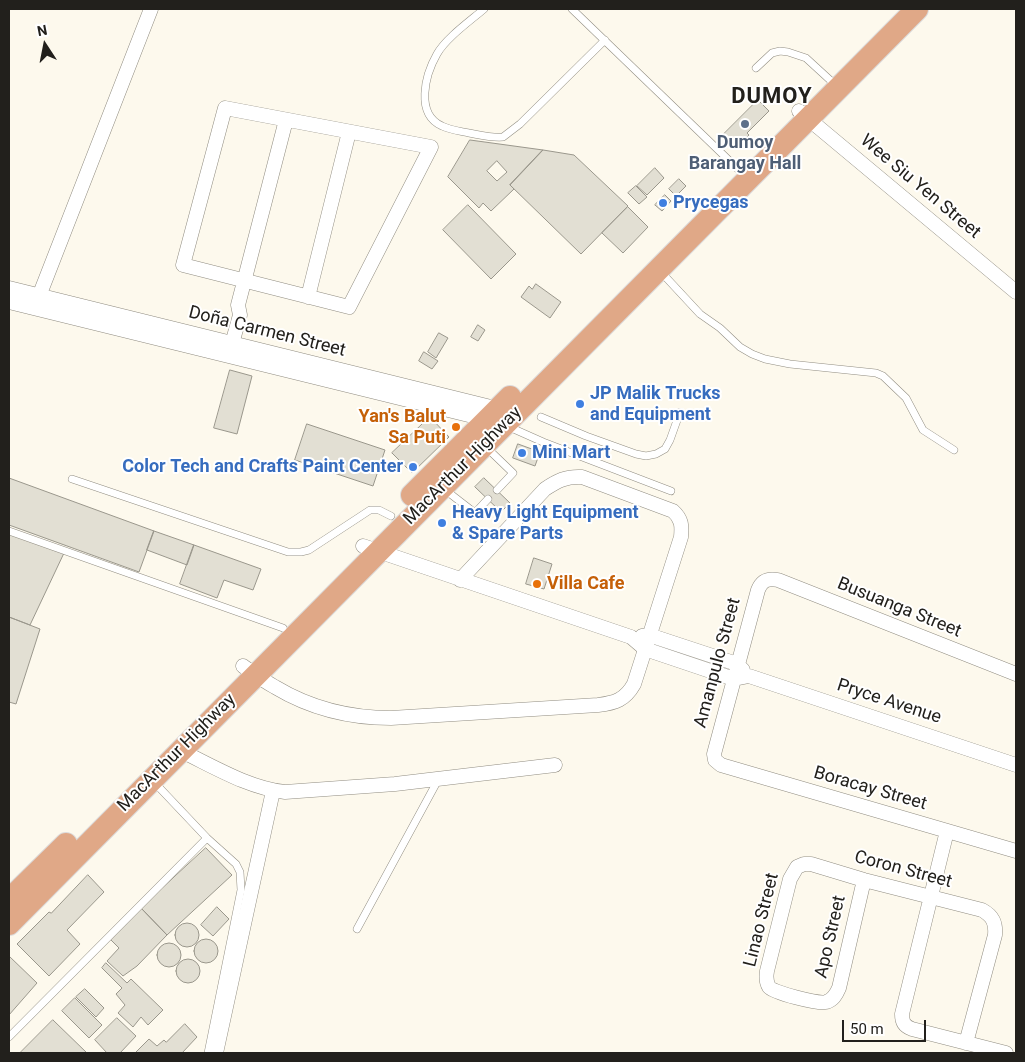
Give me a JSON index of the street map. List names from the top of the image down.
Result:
{
  "streets": {
    "highway": ["MacArthur Highway"],
    "street": [
      "Wee Siu Yen Street",
      "Doña Carmen Street",
      "Busuanga Street",
      "Amanpulo Street",
      "Pryce Avenue",
      "Boracay Street",
      "Coron Street",
      "Linao Street",
      "Apo Street"
    ]
  },
  "crossings": [
    ["Wee Siu Yen Street", "MacArthur Highway"],
    ["Doña Carmen Street", "MacArthur Highway"],
    ["MacArthur Highway", "Pryce Avenue"],
    ["Busuanga Street", "Amanpulo Street"],
    ["Amanpulo Street", "Pryce Avenue"],
    ["Amanpulo Street", "Boracay Street"],
    ["Coron Street", "Linao Street"],
    ["Coron Street", "Apo Street"],
    ["Linao Street", "Apo Street"]
  ],
  "districts": ["DUMOY"],
  "places": [
    "Dumoy Barangay Hall",
    "Prycegas",
    "JP Malik Trucks and Equipment",
    "Yan's Balut Sa Puti",
    "Mini Mart",
    "Color Tech and Crafts Paint Center",
    "Heavy Light Equipment & Spare Parts",
    "Villa Cafe"
  ],
  "scale_bar": "50 m",
  "north": "top"
}
